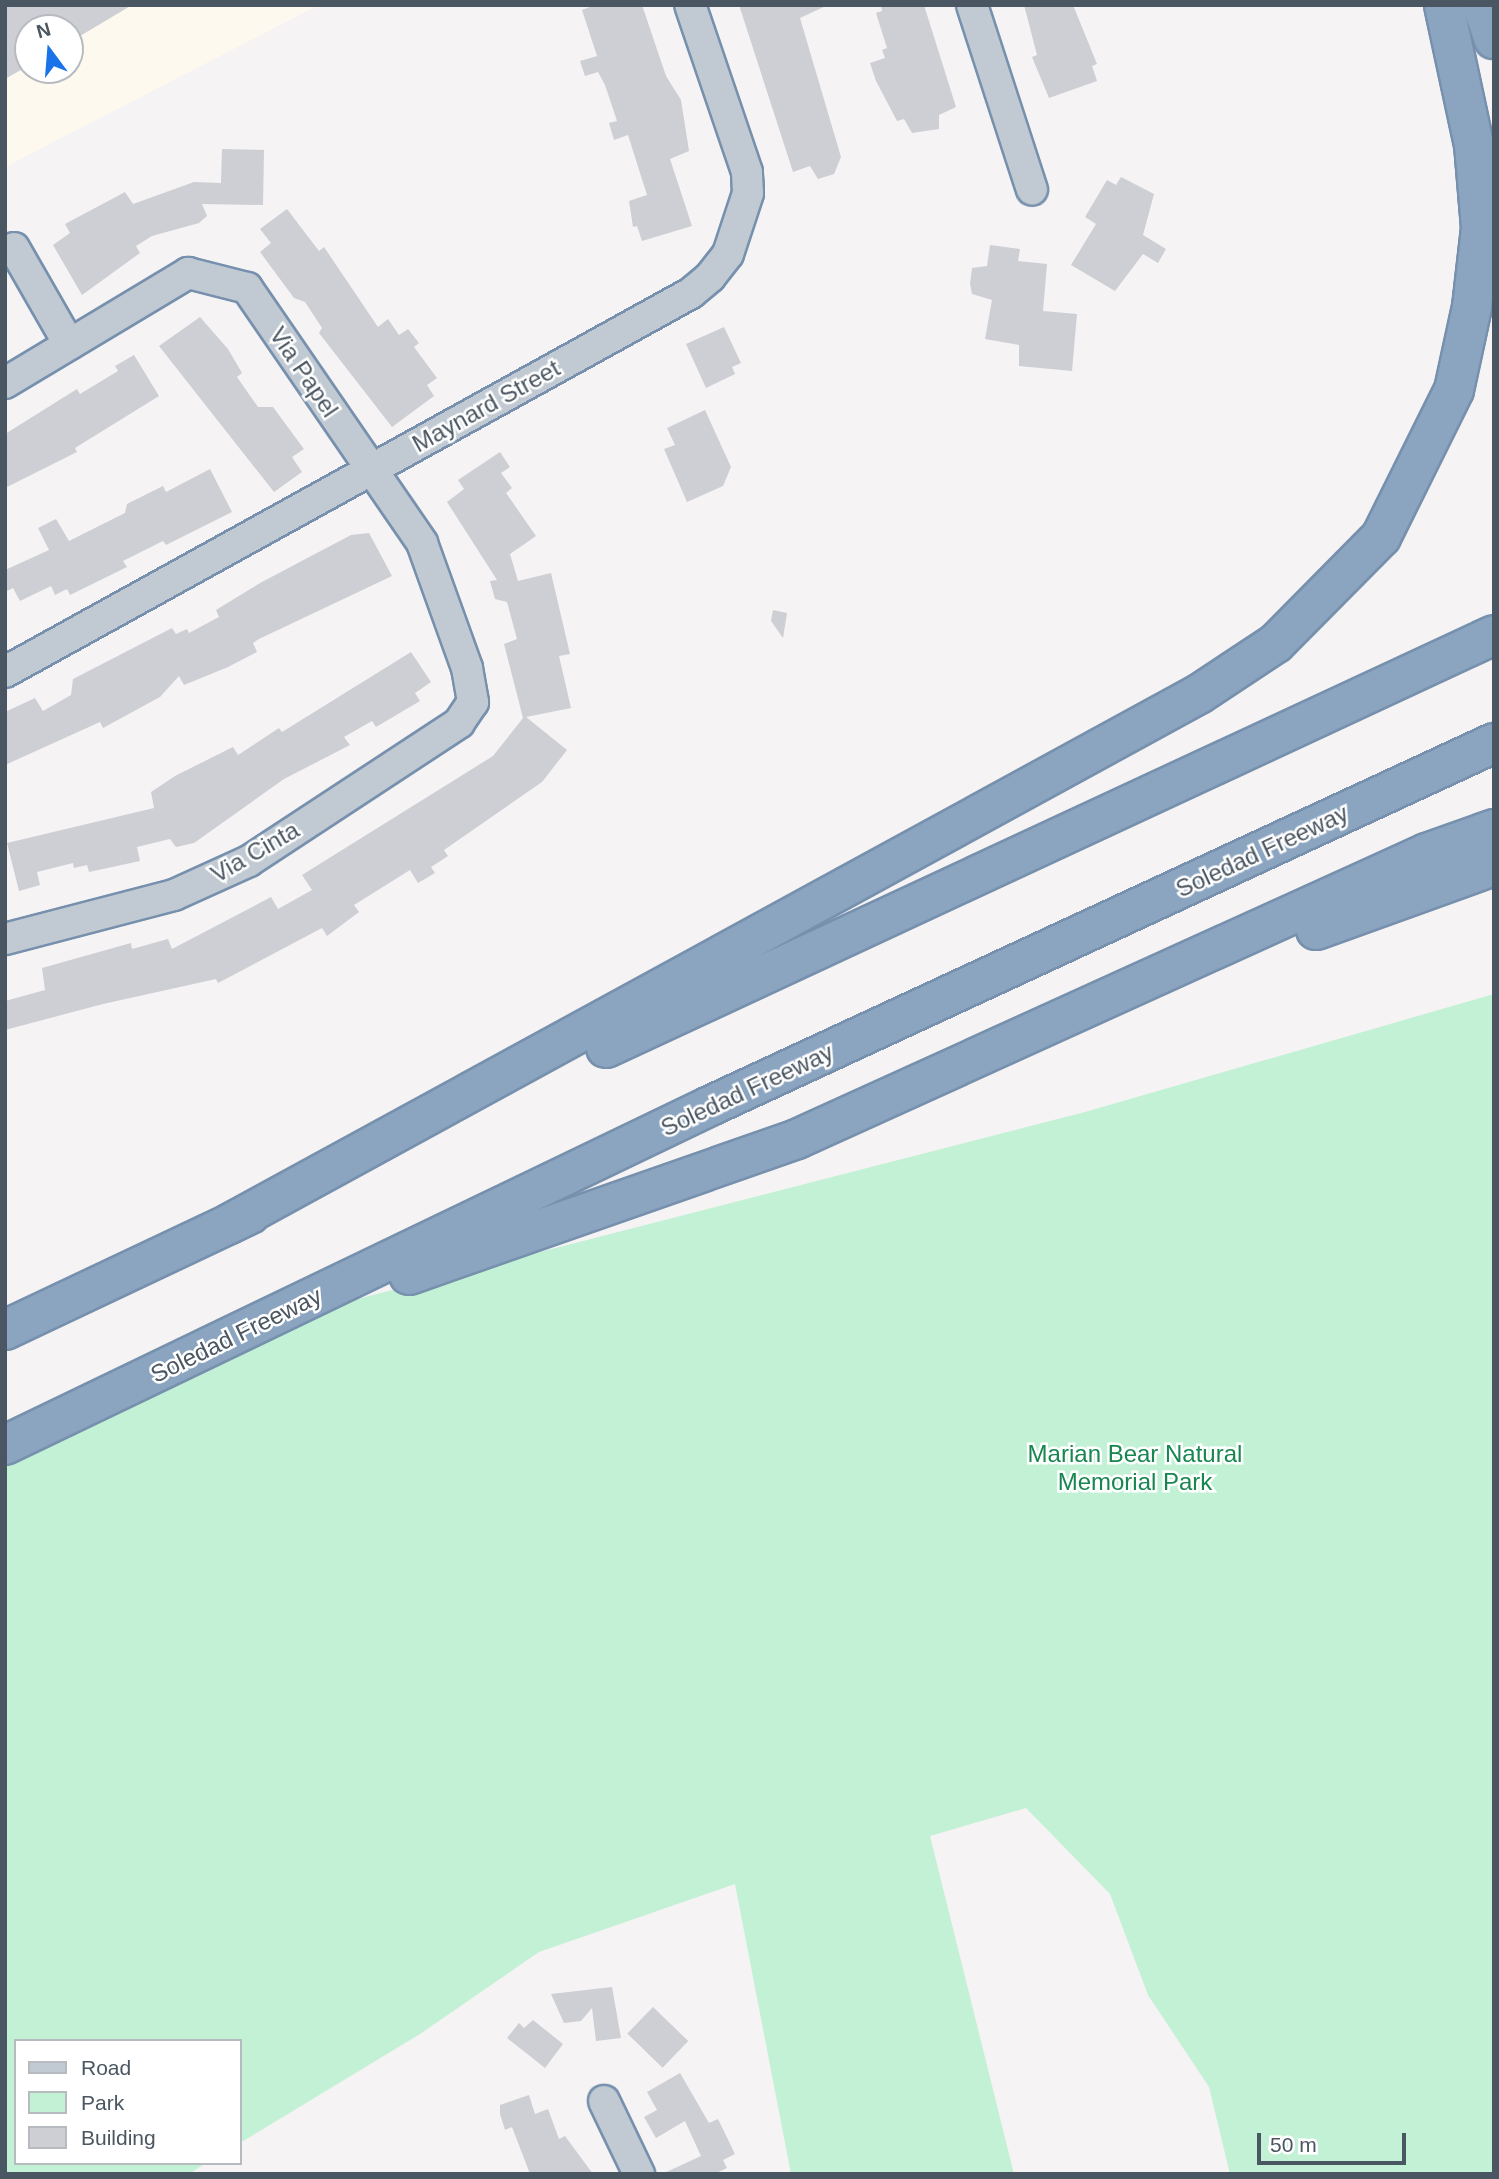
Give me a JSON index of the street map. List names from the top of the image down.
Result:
{
  "streets": {
    "highway": ["Soledad Freeway"],
    "street": ["Via Papel", "Maynard Street", "Via Cinta"]
  },
  "crossings": [
    ["Via Papel", "Maynard Street"],
    ["Via Papel", "Via Cinta"]
  ],
  "parks": ["Marian Bear Natural Memorial Park"],
  "legend": ["Road", "Park", "Building"],
  "scale_bar": "50 m",
  "north": "top"
}
